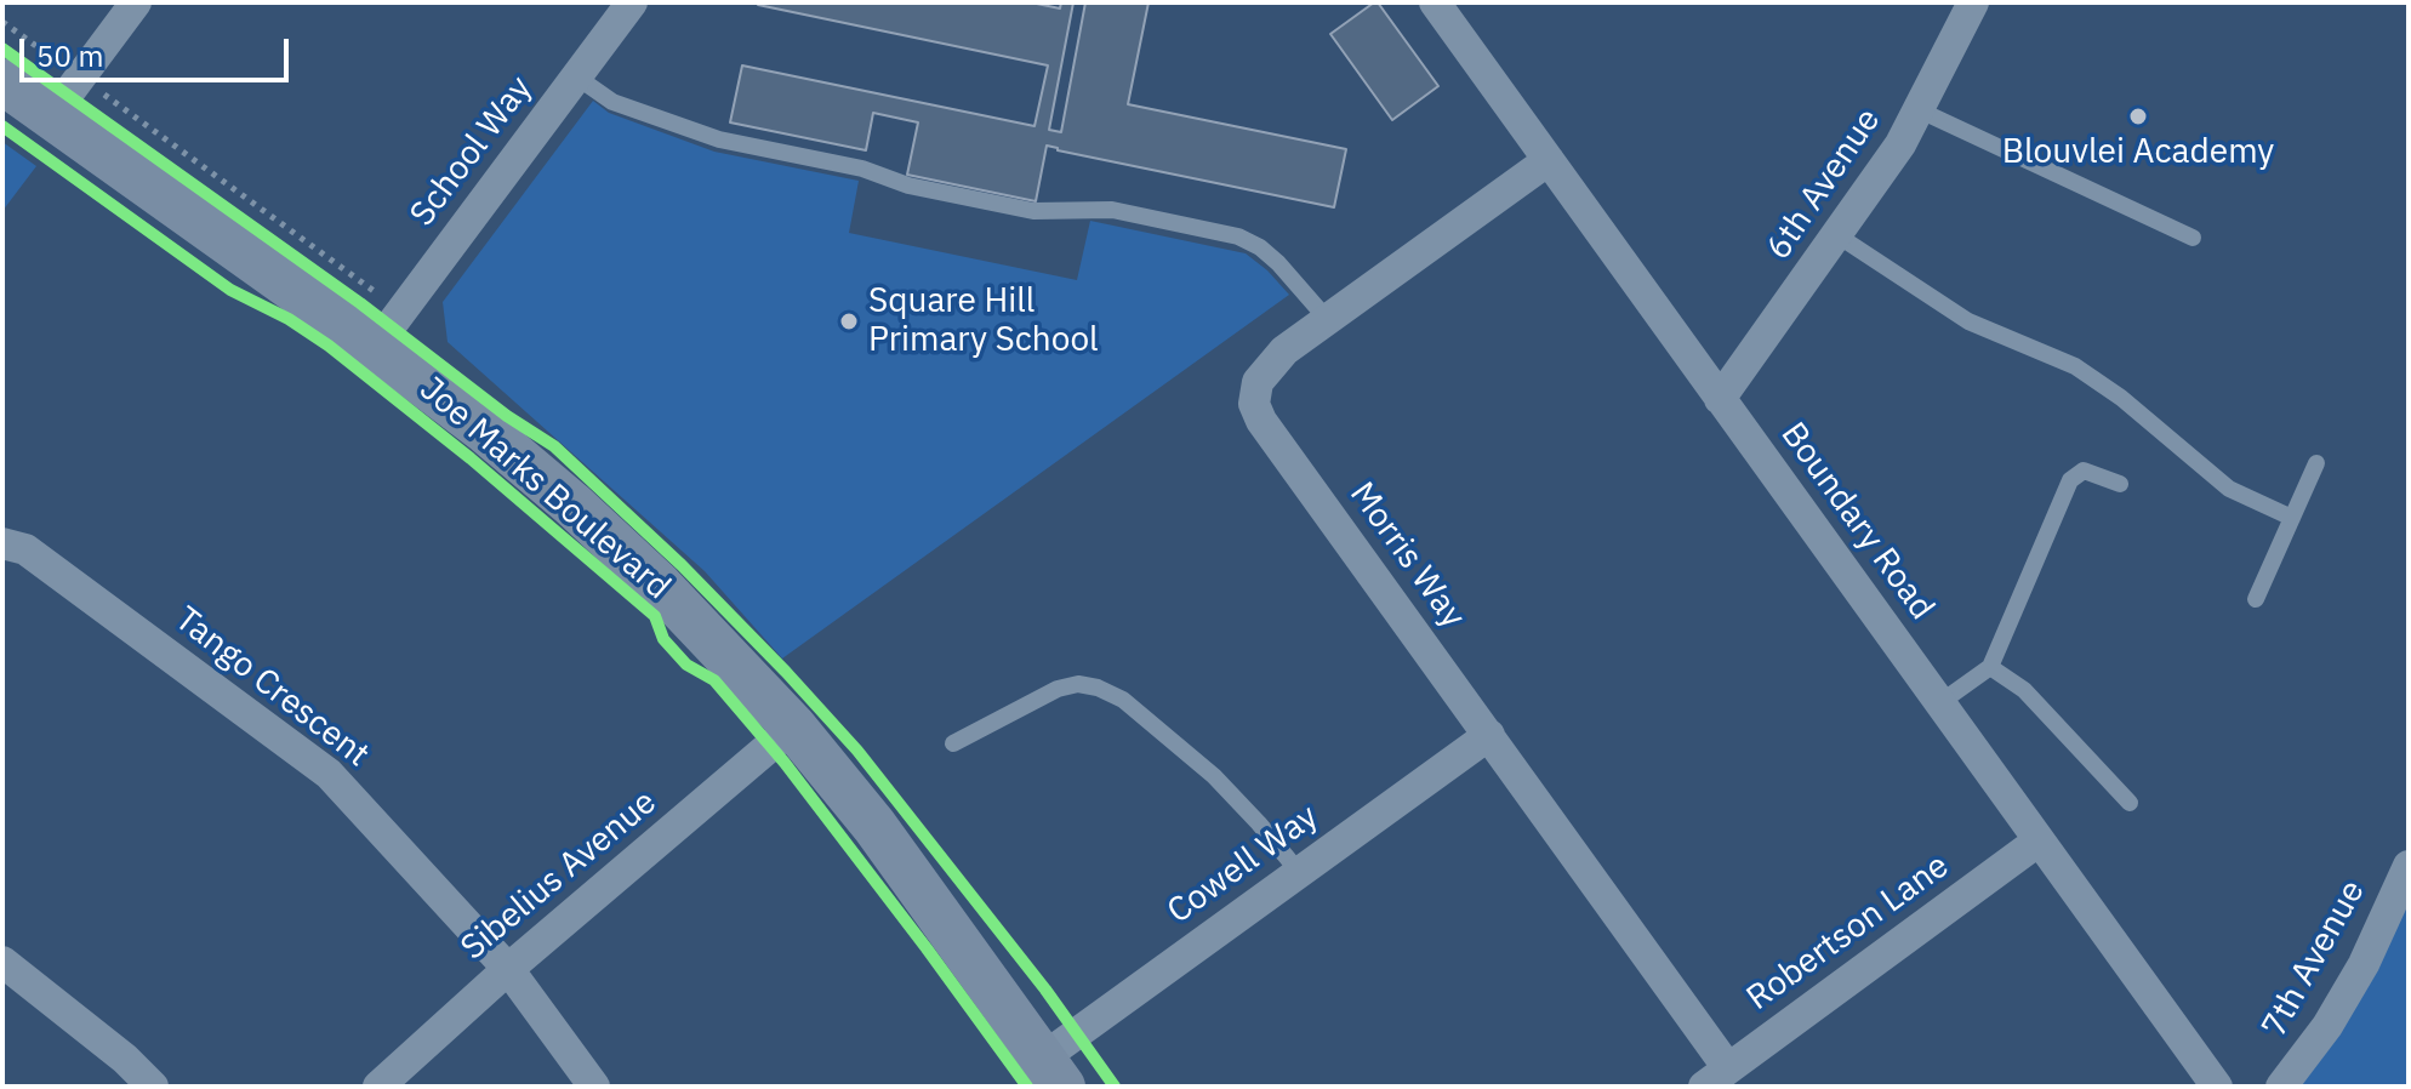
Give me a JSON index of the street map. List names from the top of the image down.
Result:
{
  "streets": {
    "main road": ["Joe Marks Boulevard"],
    "street": [
      "School Way",
      "6th Avenue",
      "Boundary Road",
      "Morris Way",
      "Tango Crescent",
      "Cowell Way",
      "Sibelius Avenue",
      "Robertson Lane",
      "7th Avenue"
    ]
  },
  "crossings": [
    ["School Way", "Joe Marks Boulevard"],
    ["6th Avenue", "Boundary Road"],
    ["Joe Marks Boulevard", "Cowell Way"],
    ["Joe Marks Boulevard", "Sibelius Avenue"],
    ["Boundary Road", "Morris Way"],
    ["Boundary Road", "Robertson Lane"],
    ["Morris Way", "Cowell Way"],
    ["Morris Way", "Robertson Lane"],
    ["Tango Crescent", "Sibelius Avenue"]
  ],
  "places": ["Blouvlei Academy", "Square Hill Primary School"],
  "scale_bar": "50 m"
}
